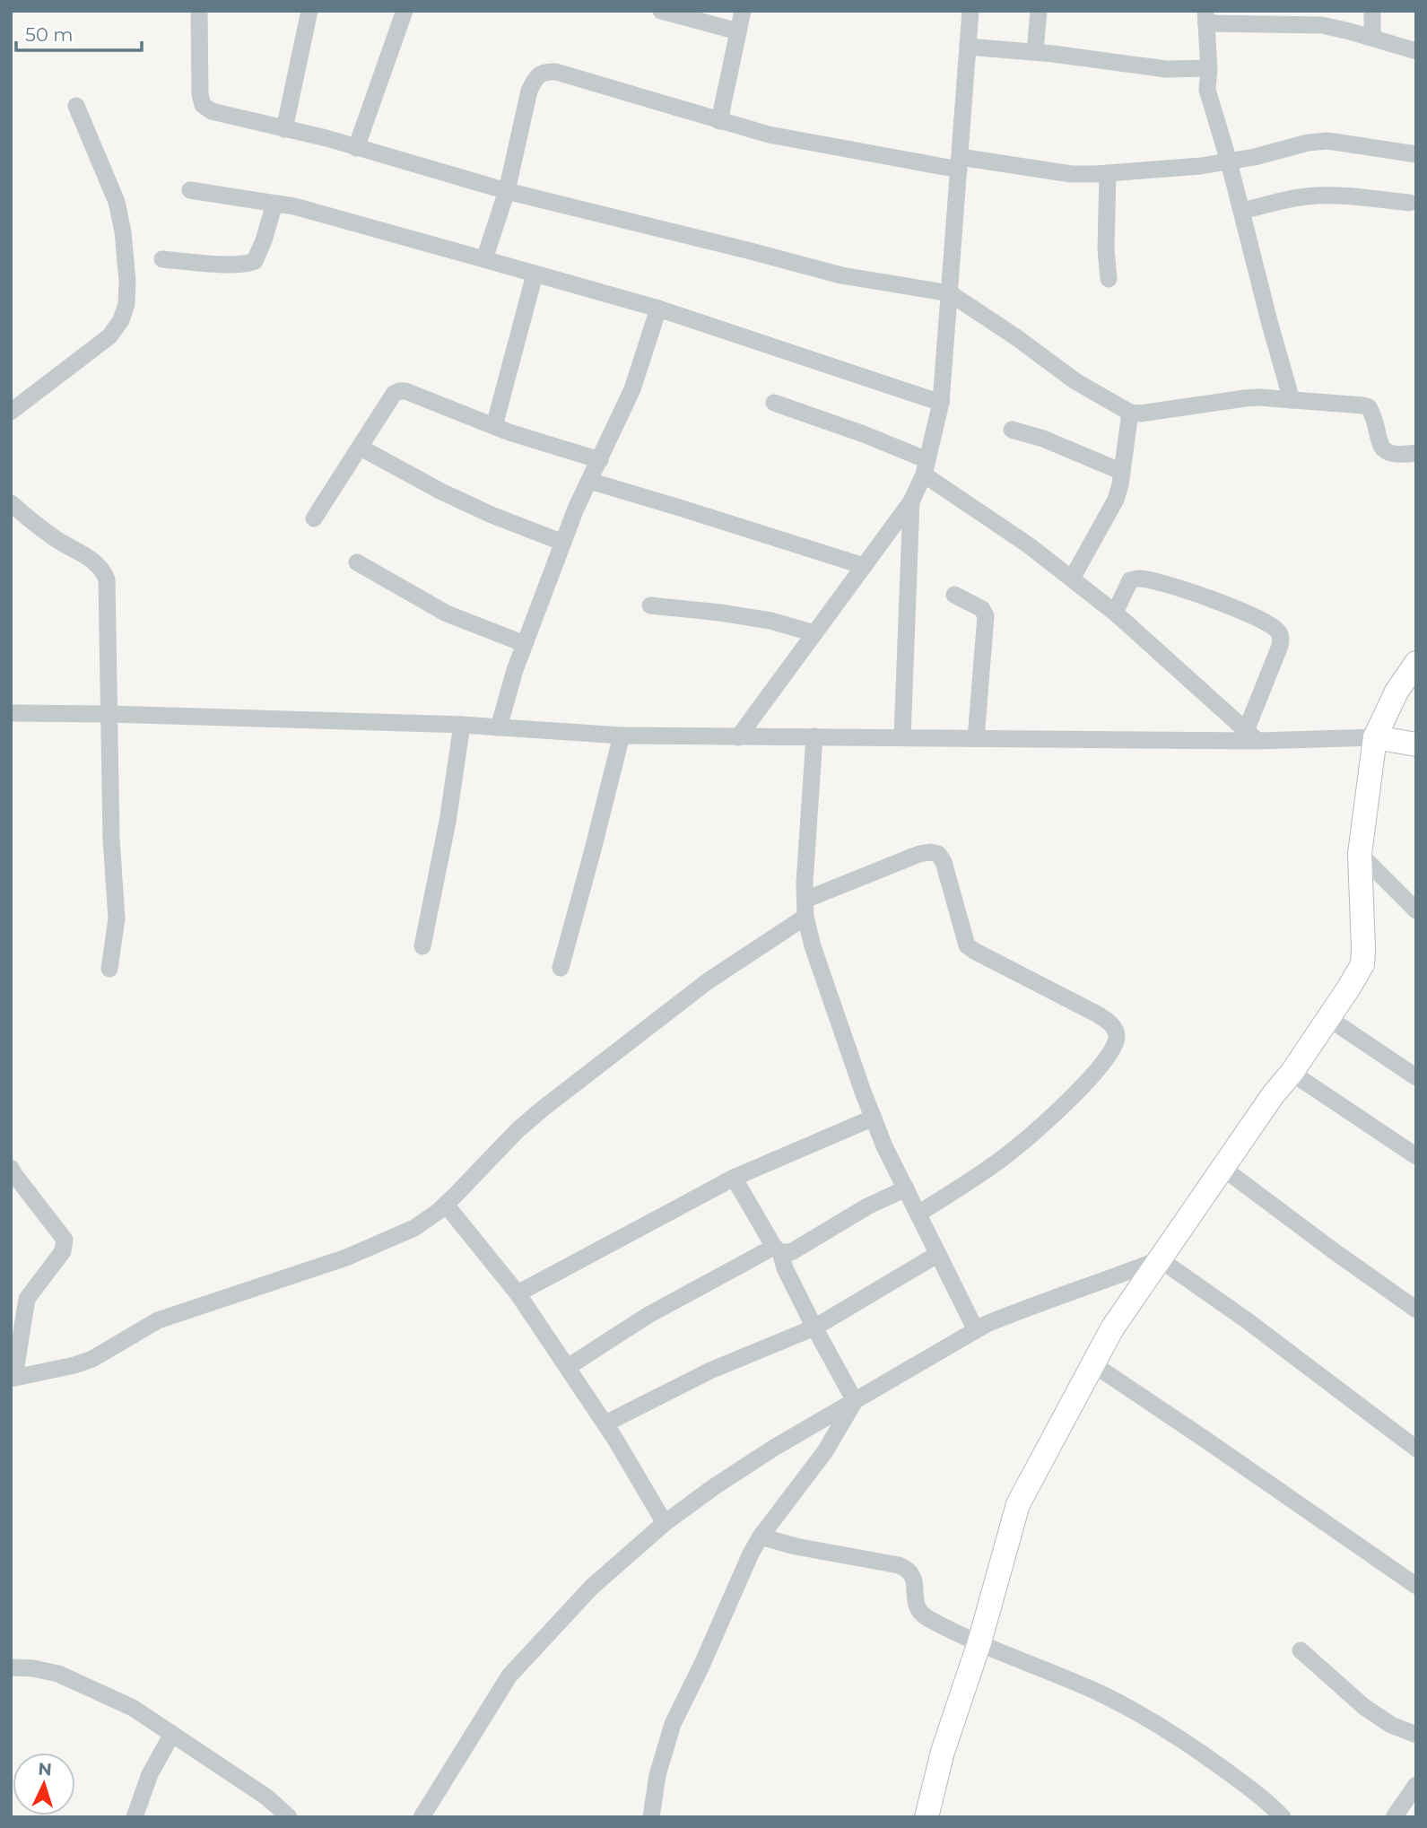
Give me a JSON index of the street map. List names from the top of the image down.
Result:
{
  "scale_bar": "50 m",
  "north": "top"
}
